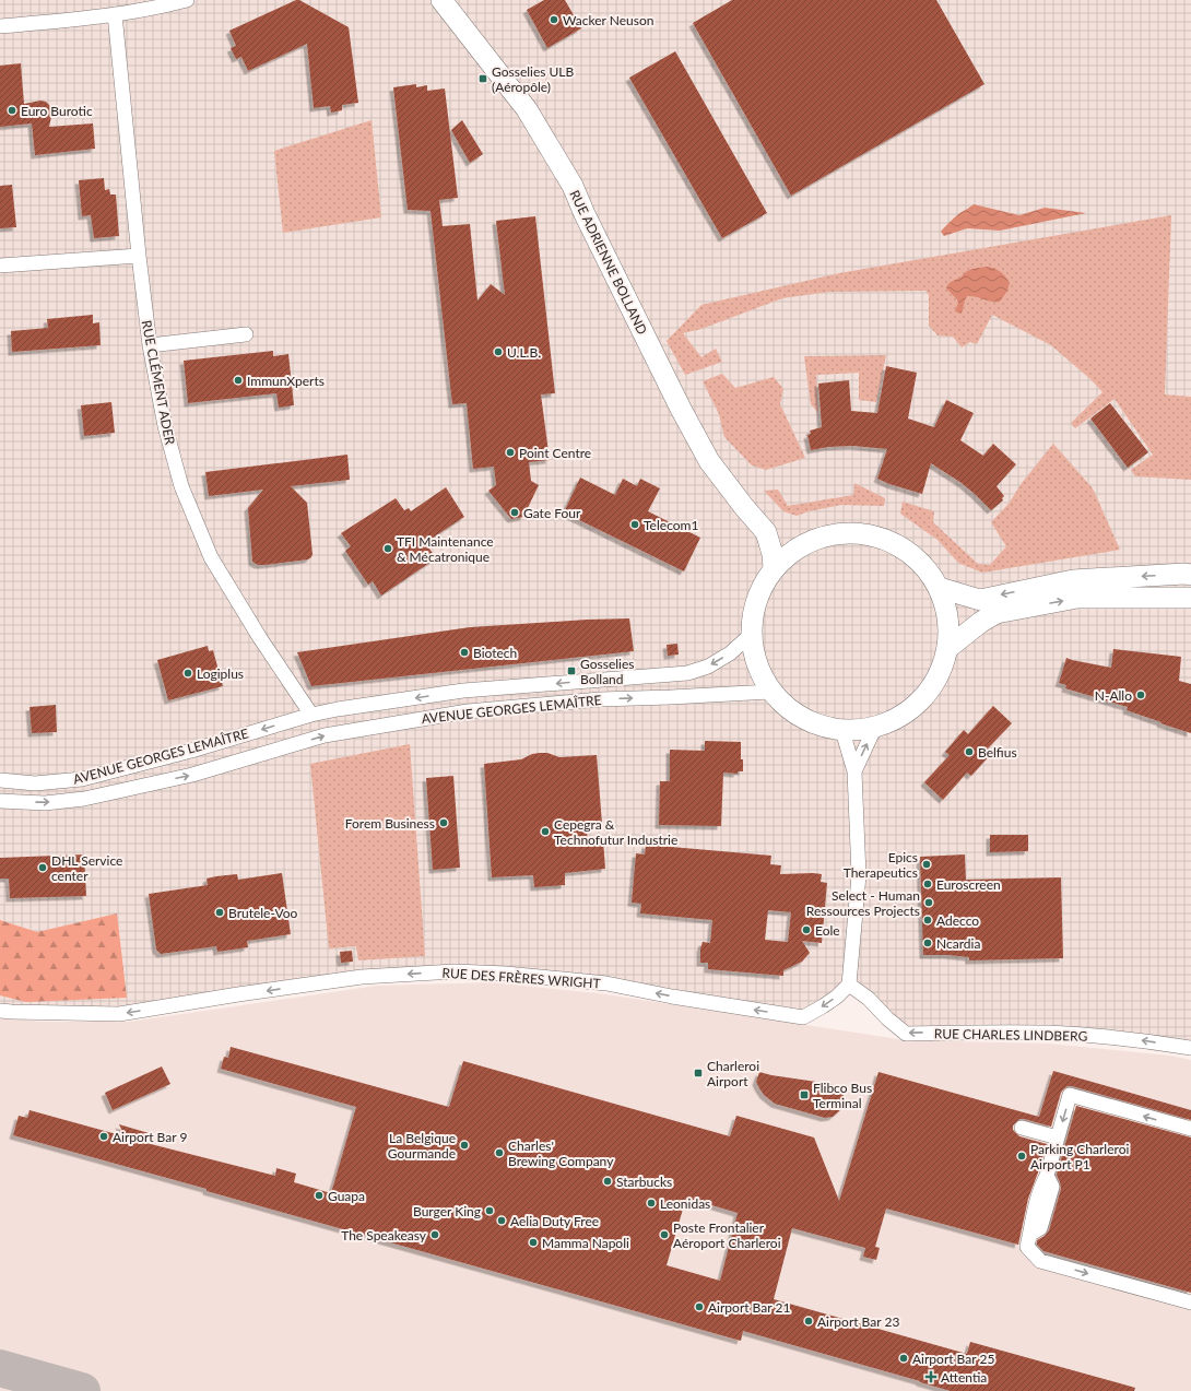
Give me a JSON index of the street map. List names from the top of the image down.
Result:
{
  "streets": {
    "street": [
      "RUE ADRIENNE BOLLAND",
      "RUE CLÉMENT ADER",
      "AVENUE GEORGES LEMAÎTRE",
      "RUE DES FRÈRES WRIGHT",
      "RUE CHARLES LINDBERG"
    ]
  },
  "crossings": [
    ["RUE CLÉMENT ADER", "AVENUE GEORGES LEMAÎTRE"],
    ["RUE DES FRÈRES WRIGHT", "RUE CHARLES LINDBERG"]
  ],
  "one_way": ["RUE DES FRÈRES WRIGHT", "RUE CHARLES LINDBERG"],
  "places": {
    "other": [
      "Wacker Neuson",
      "Euro Burotic",
      "U.L.B.",
      "ImmunXperts",
      "Point Centre",
      "Gate Four",
      "Telecom1",
      "TFI Maintenance & Mécatronique",
      "Biotech",
      "Logiplus",
      "N-Allo",
      "Belfius",
      "Forem Business",
      "Cepegra & Technofutur Industrie",
      "Epics Therapeutics",
      "DHL Service center",
      "Euroscreen",
      "Select - Human Ressources Projects",
      "Brutele-Voo",
      "Adecco",
      "Eole",
      "Ncardia",
      "Airport Bar 9",
      "La Belgique Gourmande",
      "Charles' Brewing Company",
      "Parking Charleroi Airport P1",
      "Starbucks",
      "Guapa",
      "Leonidas",
      "Burger King",
      "Aelia Duty Free",
      "The Speakeasy",
      "Poste Frontalier Aéroport Charleroi",
      "Mamma Napoli",
      "Airport Bar 21",
      "Airport Bar 23",
      "Airport Bar 25"
    ],
    "transit": [
      "Gosselies ULB (Aéropôle)",
      "Gosselies Bolland",
      "Charleroi Airport",
      "Flibco Bus Terminal"
    ],
    "health": ["Attentia"]
  }
}
